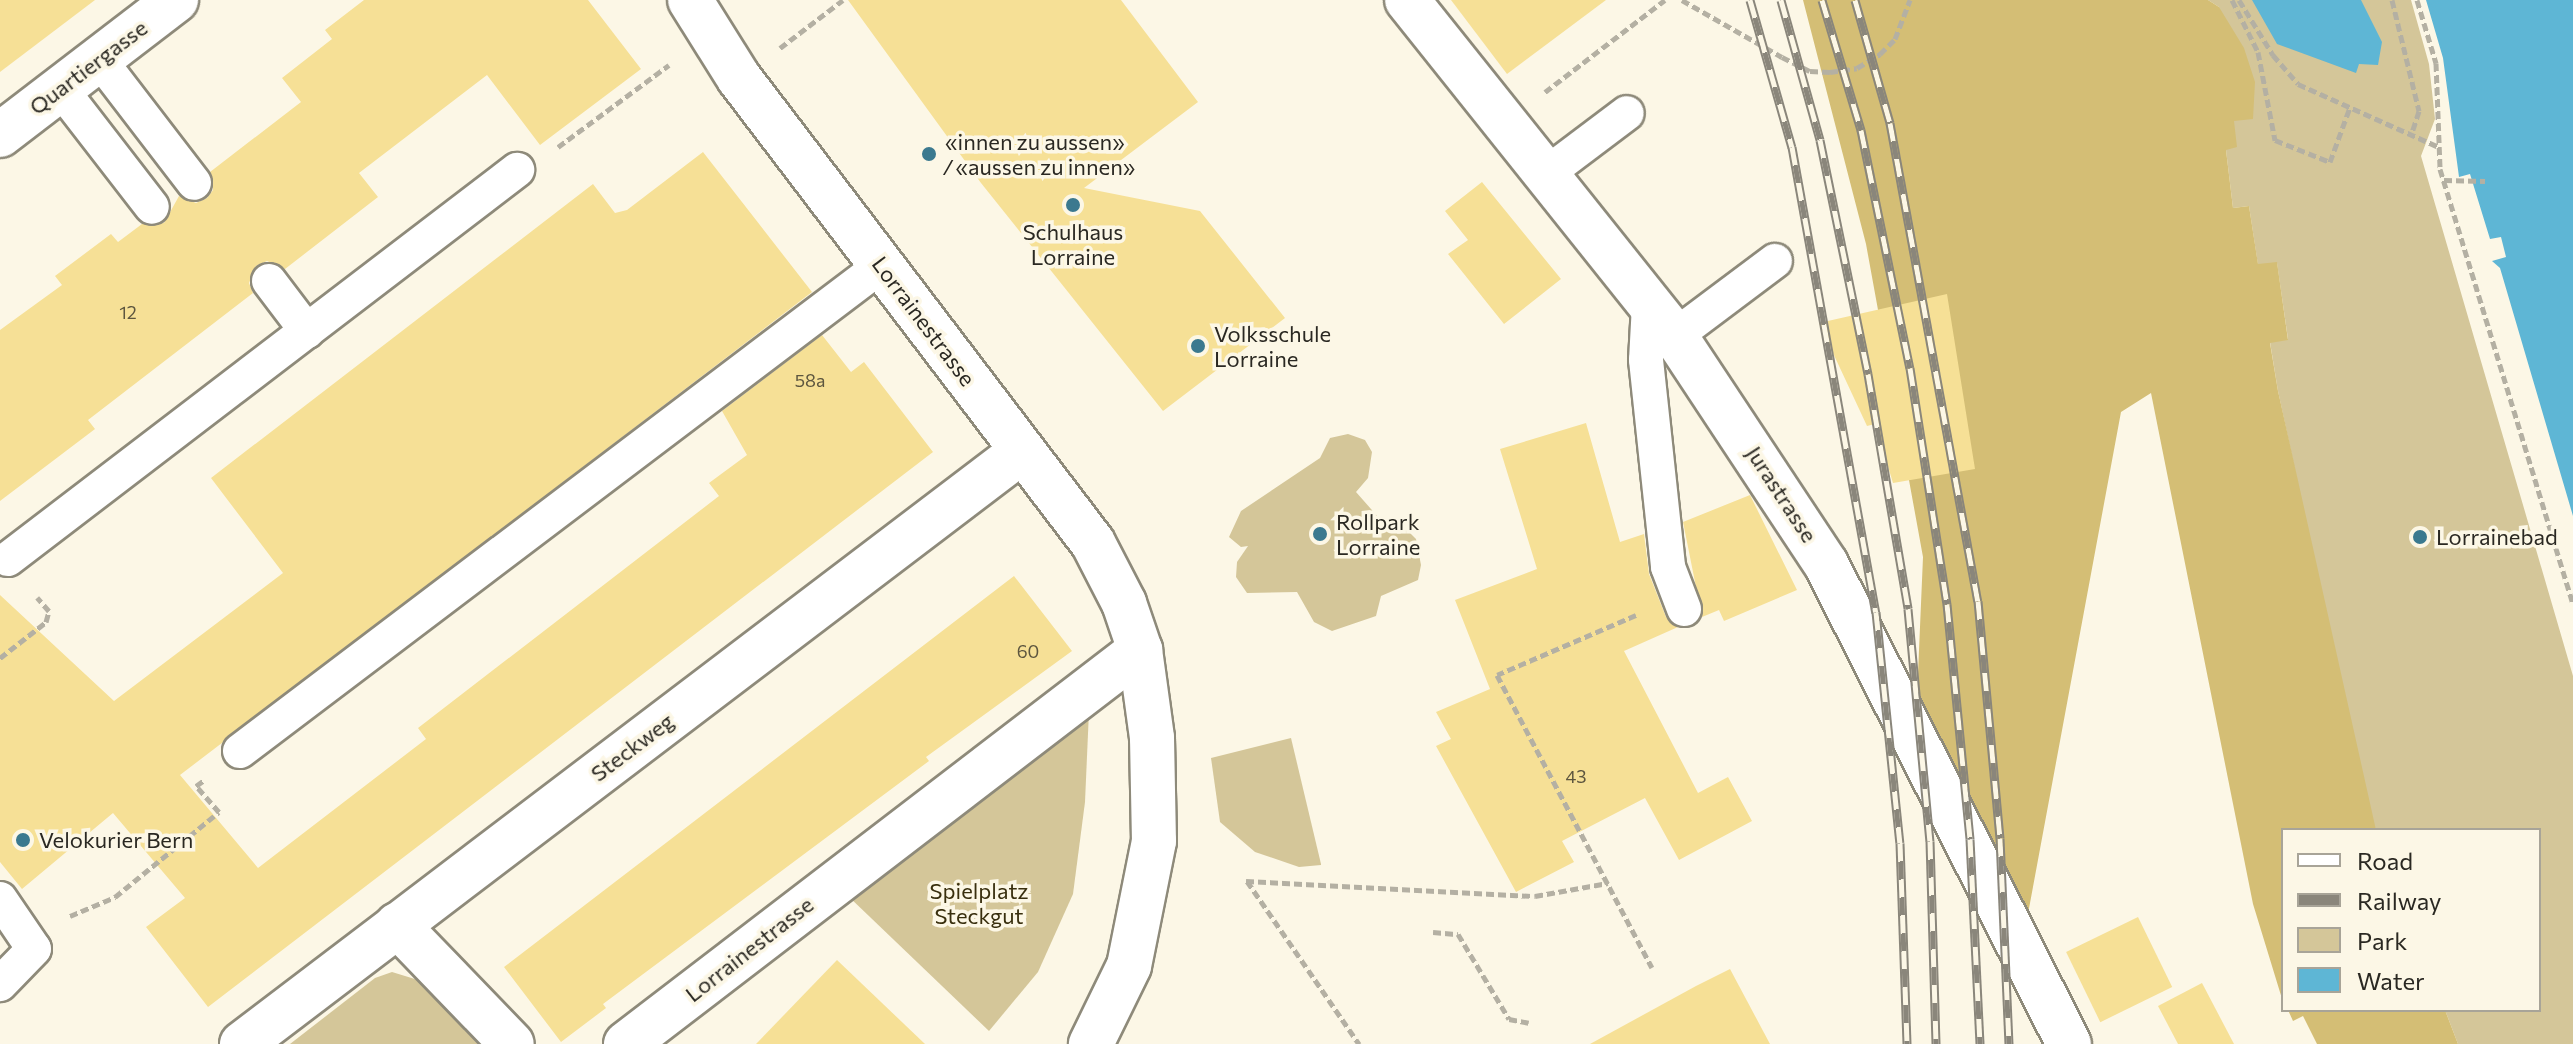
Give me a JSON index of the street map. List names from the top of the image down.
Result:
{
  "streets": {
    "street": [
      "Quartiergasse",
      "Lorrainestrasse",
      "Jurastrasse",
      "Steckweg"
    ]
  },
  "crossings": [
    ["Lorrainestrasse", "Steckweg"]
  ],
  "parks": ["Spielplatz Steckgut"],
  "places": [
    "«innen zu aussen» ⁄ «aussen zu innen»",
    "Schulhaus Lorraine",
    "Volksschule Lorraine",
    "Rollpark Lorraine",
    "Lorrainebad",
    "Velokurier Bern"
  ],
  "house_numbers": [
    "12",
    "58a",
    "60",
    "43"
  ],
  "legend": [
    "Road",
    "Railway",
    "Park",
    "Water"
  ]
}
